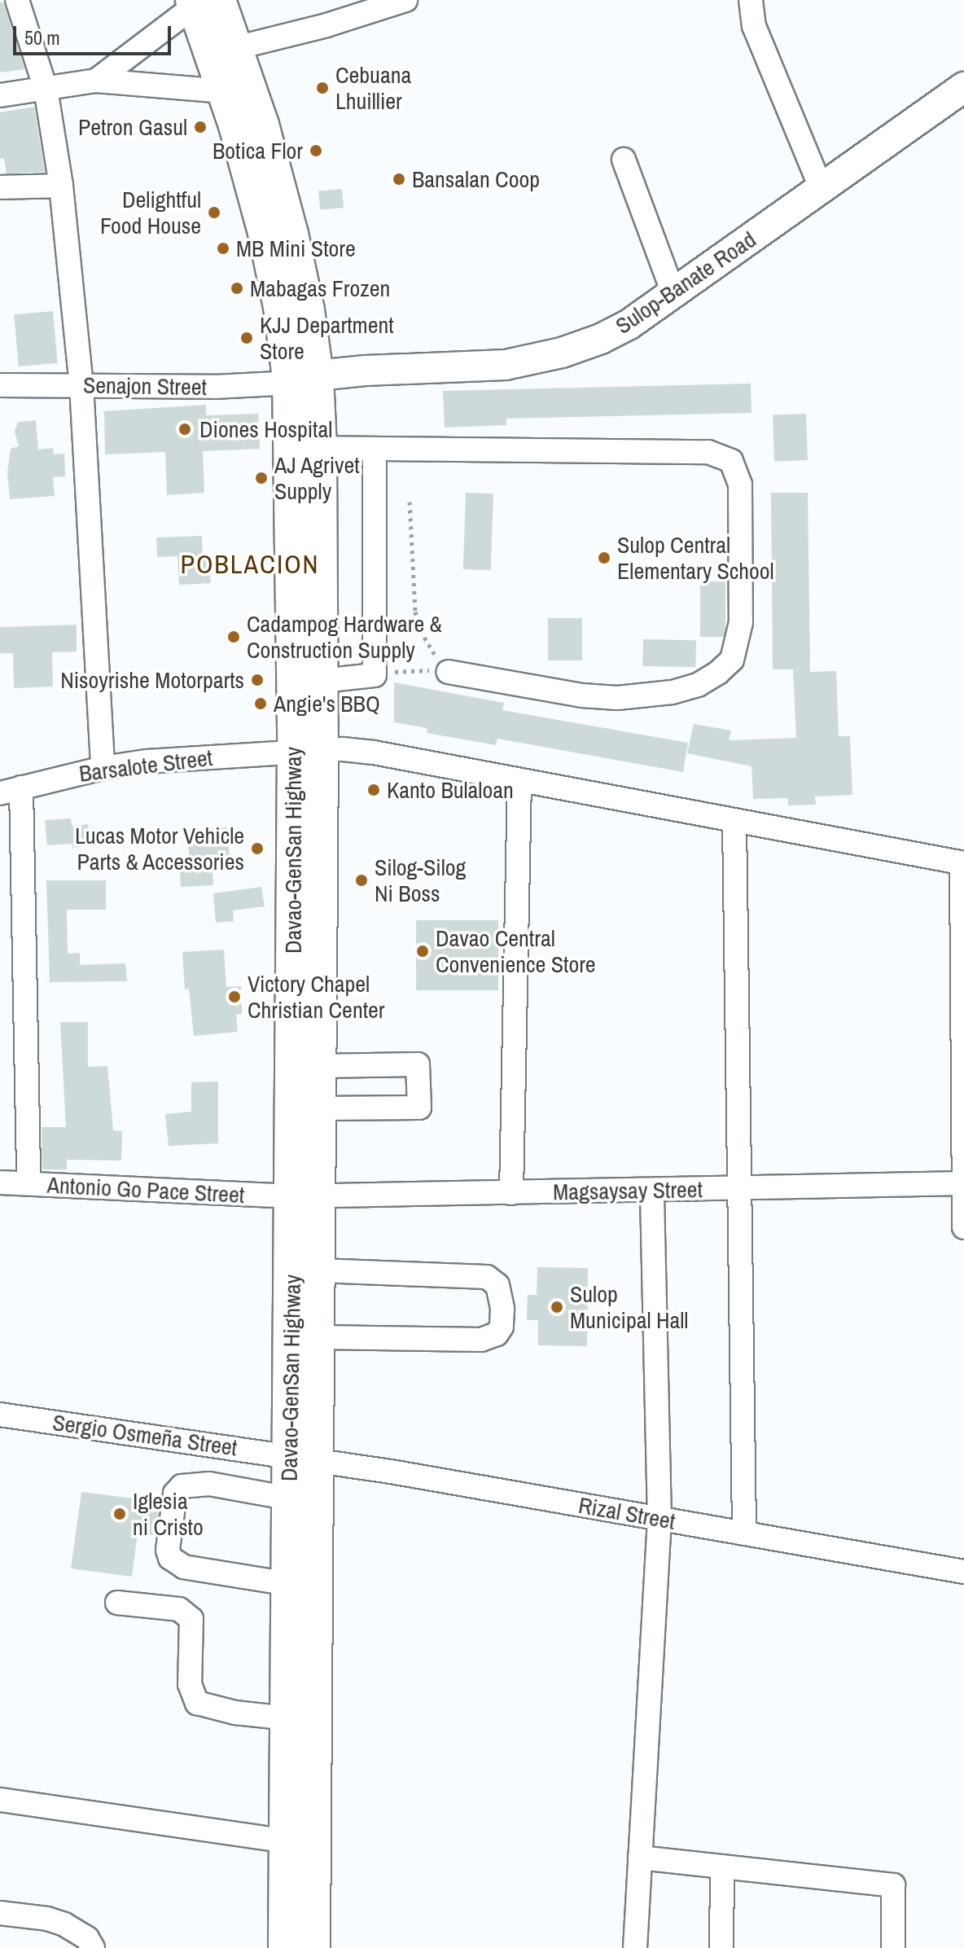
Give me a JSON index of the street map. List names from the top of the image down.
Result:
{
  "streets": {
    "highway": ["Davao-GenSan Highway"],
    "main road": ["Sulop-Banate Road"],
    "street": [
      "Senajon Street",
      "Barsalote Street",
      "Antonio Go Pace Street",
      "Magsaysay Street",
      "Sergio Osmeña Street",
      "Rizal Street"
    ]
  },
  "crossings": [
    ["Sulop-Banate Road", "Senajon Street"],
    ["Sulop-Banate Road", "Davao-GenSan Highway"],
    ["Senajon Street", "Davao-GenSan Highway"],
    ["Barsalote Street", "Davao-GenSan Highway"],
    ["Davao-GenSan Highway", "Antonio Go Pace Street"],
    ["Davao-GenSan Highway", "Magsaysay Street"],
    ["Davao-GenSan Highway", "Sergio Osmeña Street"],
    ["Davao-GenSan Highway", "Rizal Street"],
    ["Antonio Go Pace Street", "Magsaysay Street"],
    ["Sergio Osmeña Street", "Rizal Street"]
  ],
  "districts": ["POBLACION"],
  "places": [
    "Cebuana Lhuillier",
    "Petron Gasul",
    "Botica Flor",
    "Bansalan Coop",
    "Delightful Food House",
    "MB Mini Store",
    "Mabagas Frozen",
    "KJJ Department Store",
    "Diones Hospital",
    "AJ Agrivet Supply",
    "Sulop Central Elementary School",
    "Cadampog Hardware & Construction Supply",
    "Nisoyrishe Motorparts",
    "Angie's BBQ",
    "Kanto Bulaloan",
    "Lucas Motor Vehicle Parts & Accessories",
    "Silog-Silog Ni Boss",
    "Davao Central Convenience Store",
    "Victory Chapel Christian Center",
    "Sulop Municipal Hall",
    "Iglesia ni Cristo"
  ],
  "scale_bar": "50 m"
}
